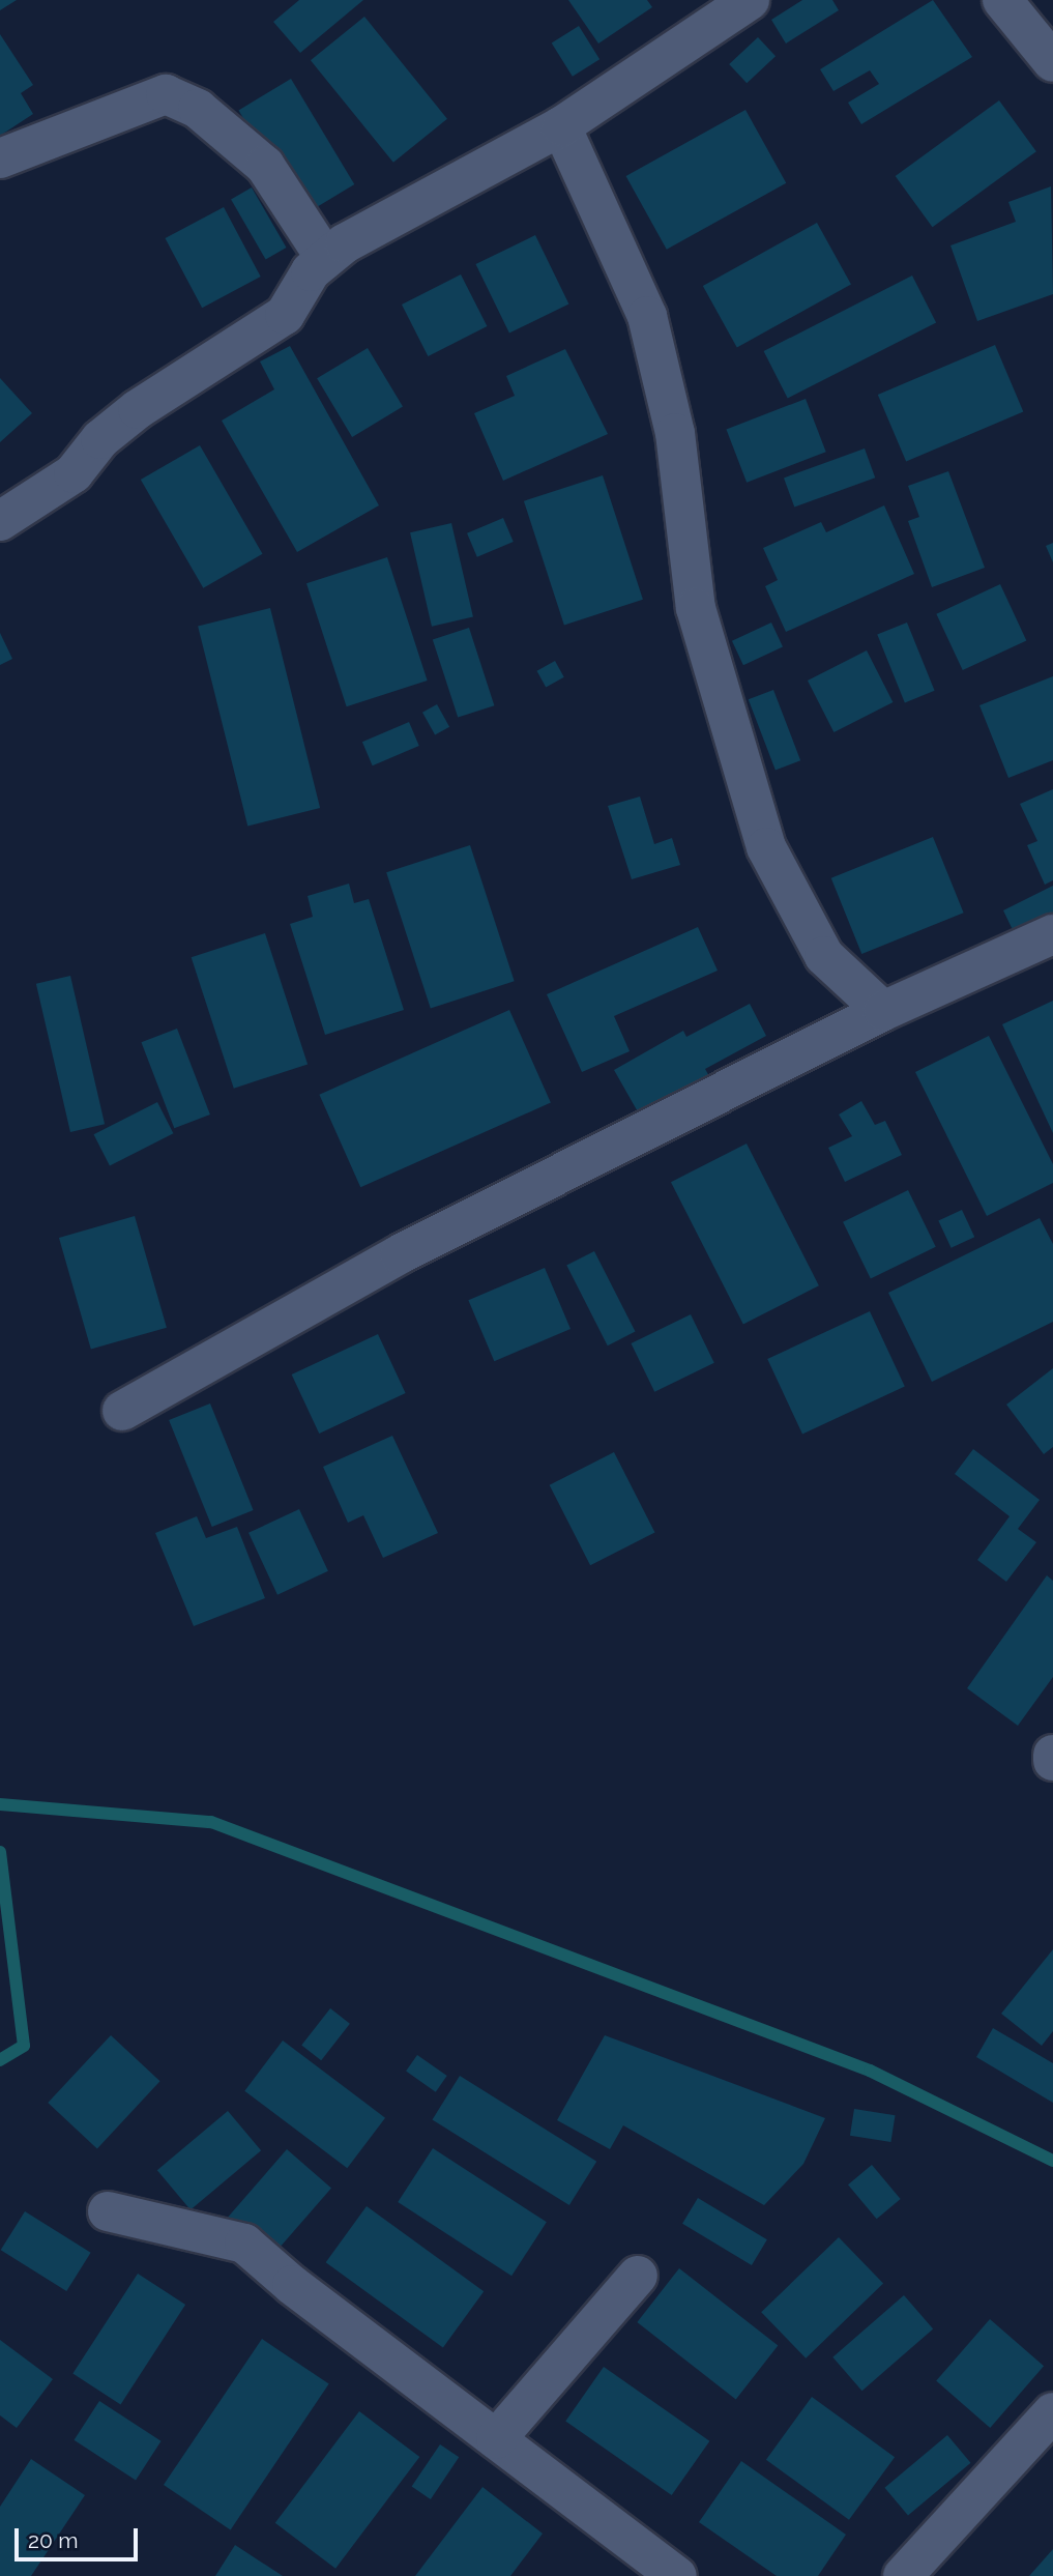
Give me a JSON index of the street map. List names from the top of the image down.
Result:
{
  "scale_bar": "20 m"
}
